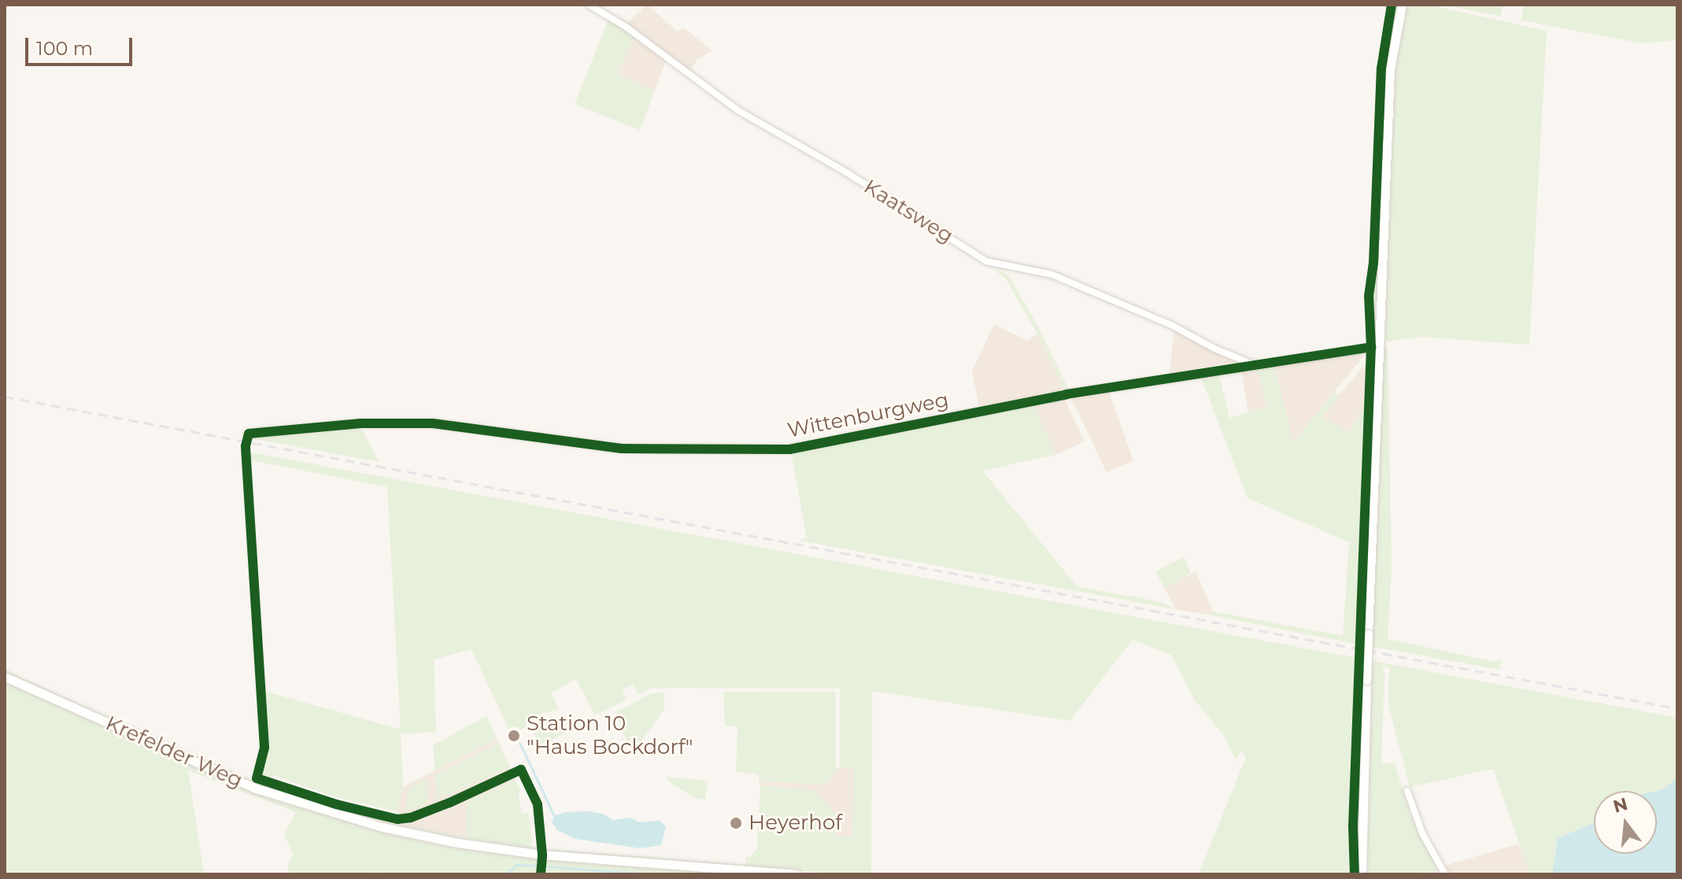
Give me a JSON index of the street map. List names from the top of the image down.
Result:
{
  "streets": {
    "street": ["Kaatsweg", "Wittenburgweg", "Krefelder Weg"]
  },
  "crossings": [
    ["Kaatsweg", "Wittenburgweg"]
  ],
  "places": ["Station 10 \"Haus Bockdorf\"", "Heyerhof"],
  "scale_bar": "100 m",
  "north": "top"
}
